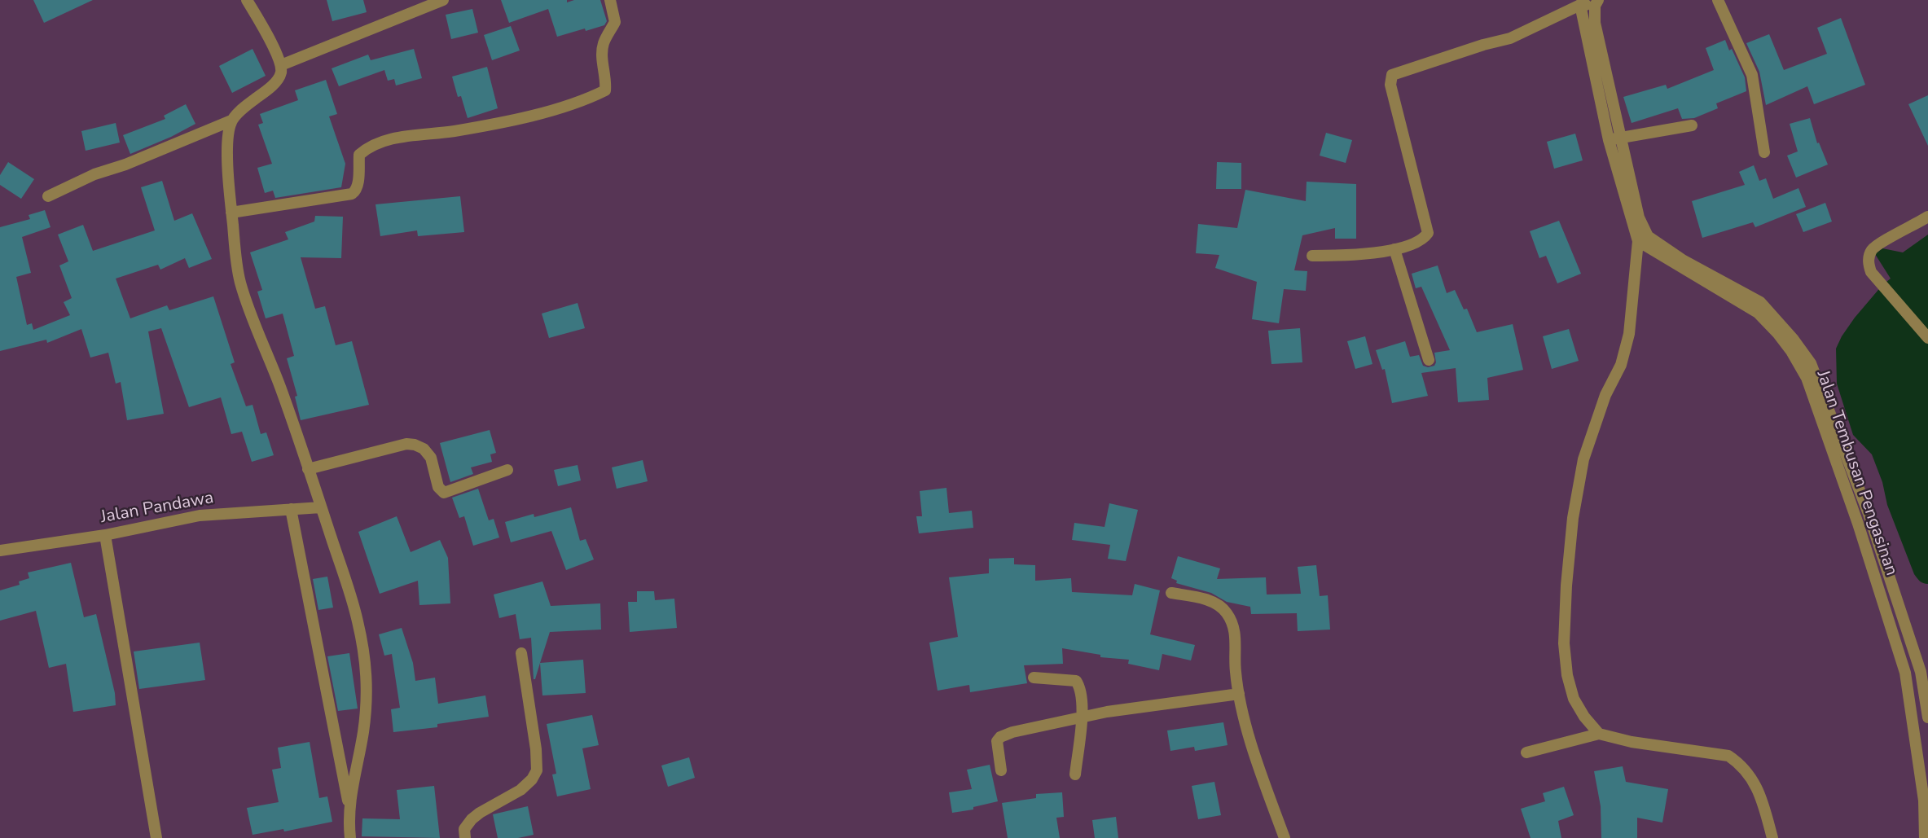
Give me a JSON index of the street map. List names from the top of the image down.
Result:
{
  "streets": {
    "street": ["Jalan Tembusan Pengasinan", "Jalan Pandawa"]
  }
}
